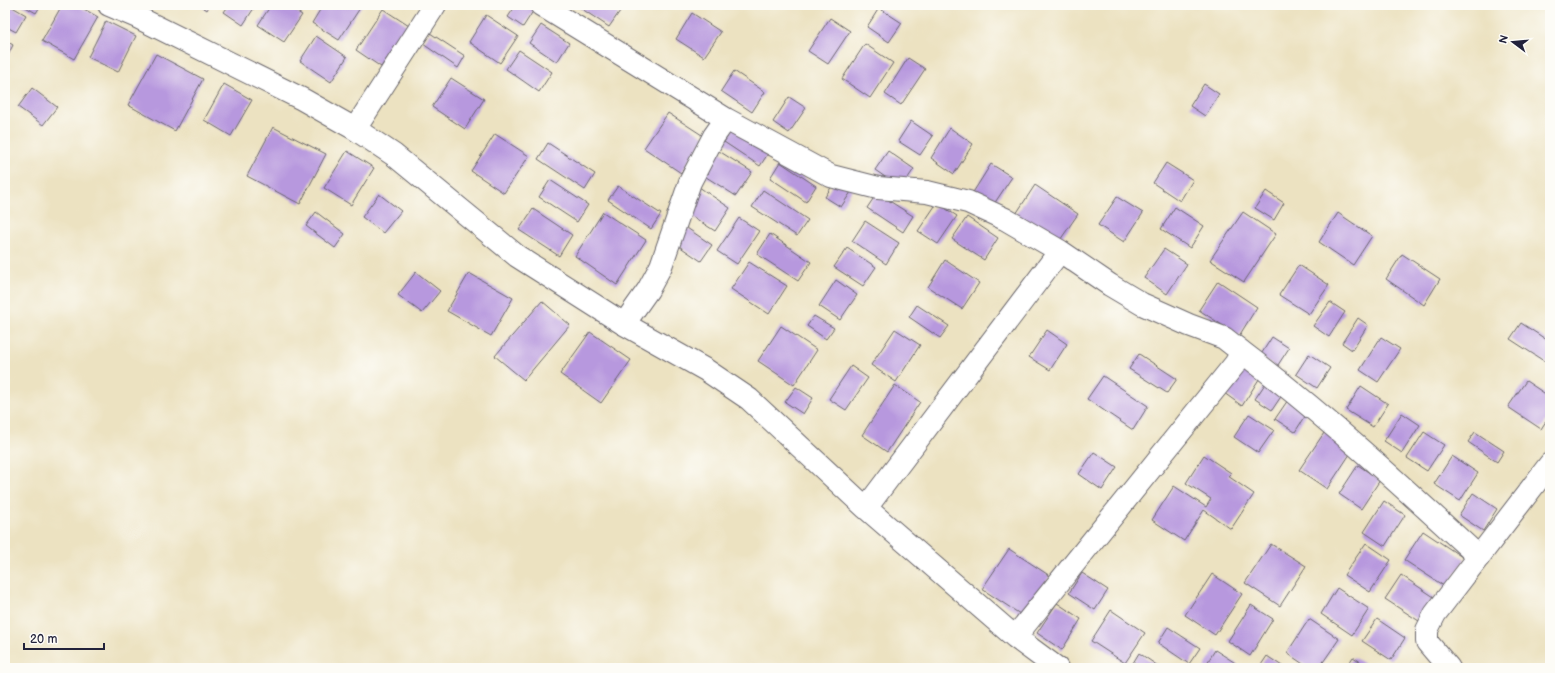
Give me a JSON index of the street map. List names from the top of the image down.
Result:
{
  "scale_bar": "20 m",
  "north": "left"
}
